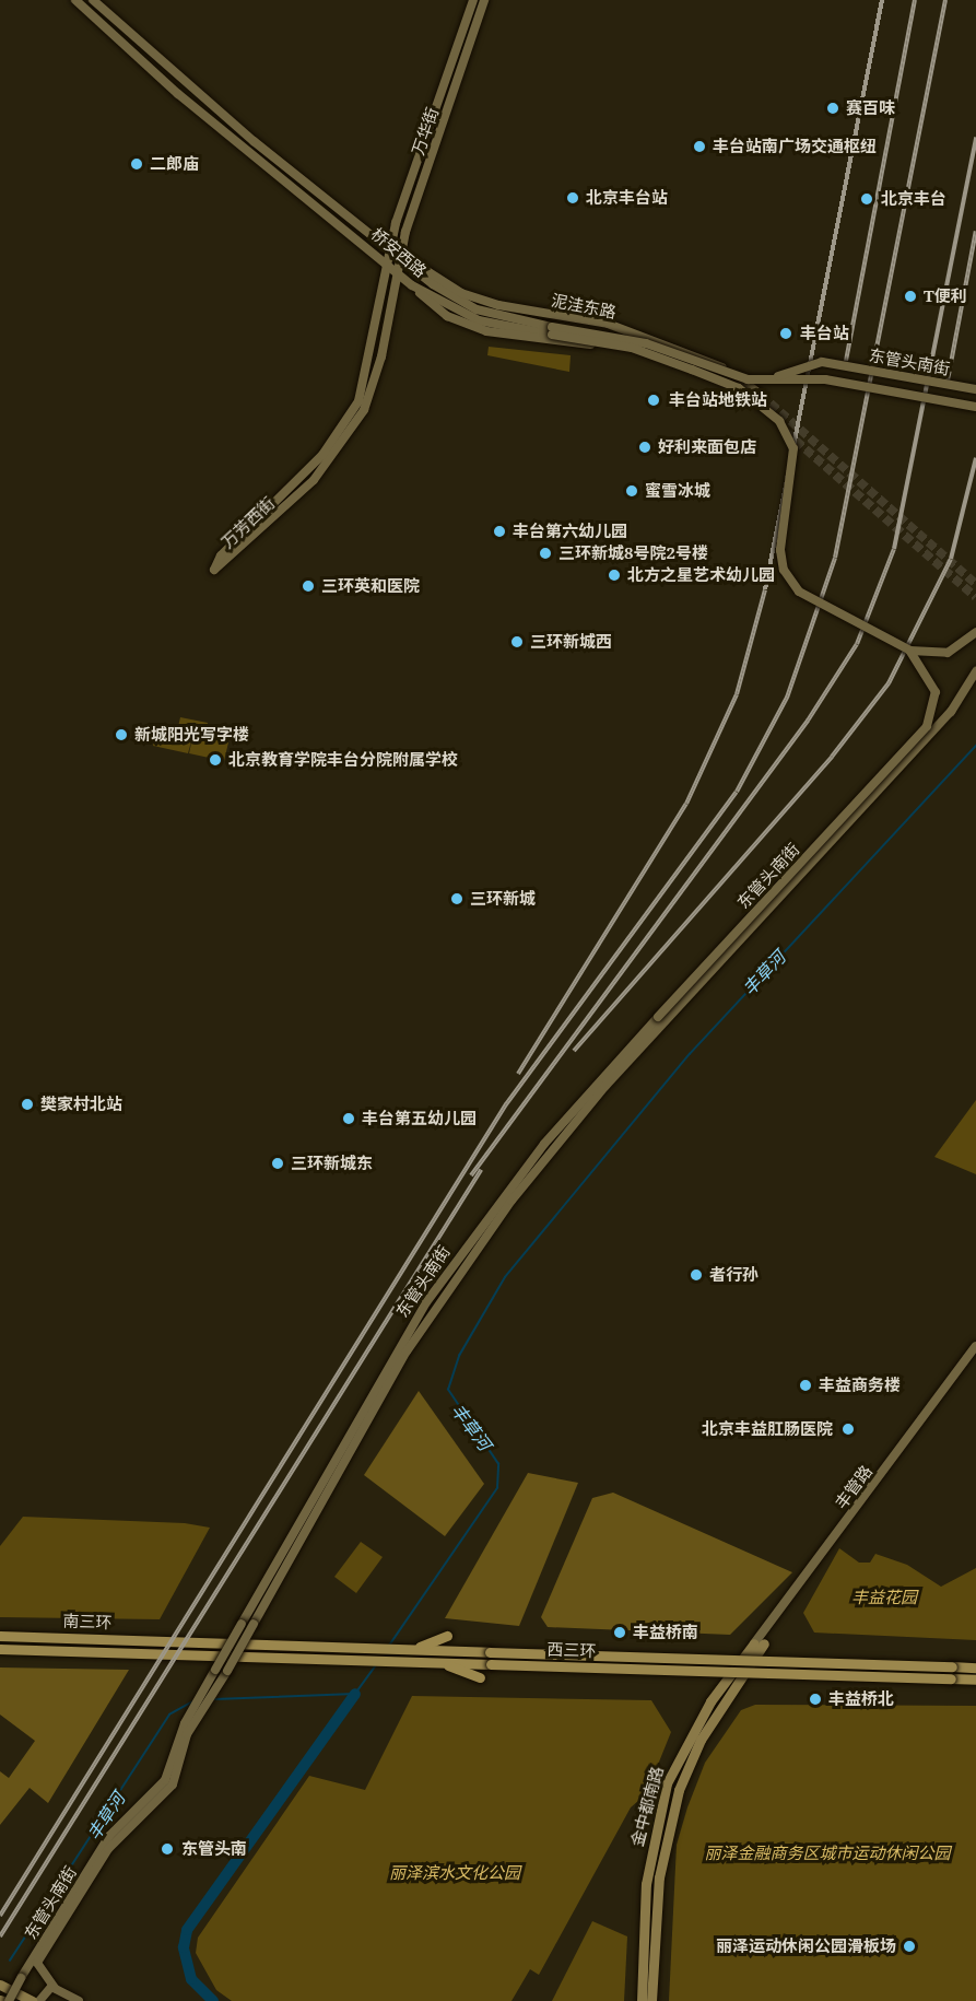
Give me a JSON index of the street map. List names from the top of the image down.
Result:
{
  "streets": {
    "highway": ["南三环", "西三环"],
    "main road": [
      "万华街",
      "桥安西路",
      "泥洼东路",
      "东管头南街",
      "万芳西街",
      "丰管路",
      "金中都南路"
    ]
  },
  "crossings": [
    ["万华街", "桥安西路"],
    ["万华街", "泥洼东路"],
    ["万华街", "万芳西街"],
    ["桥安西路", "泥洼东路"],
    ["桥安西路", "东管头南街"],
    ["桥安西路", "万芳西街"],
    ["丰管路", "金中都南路"],
    ["南三环", "西三环"]
  ],
  "water": ["丰草河"],
  "parks": ["丰益花园", "丽泽金融商务区城市运动休闲公园", "丽泽滨水文化公园"],
  "places": [
    "赛百味",
    "丰台站南广场交通枢纽",
    "二郎庙",
    "北京丰台站",
    "北京丰台",
    "T便利",
    "丰台站",
    "丰台站地铁站",
    "好利来面包店",
    "蜜雪冰城",
    "丰台第六幼儿园",
    "三环新城8号院2号楼",
    "北方之星艺术幼儿园",
    "三环英和医院",
    "三环新城西",
    "新城阳光写字楼",
    "北京教育学院丰台分院附属学校",
    "三环新城",
    "樊家村北站",
    "丰台第五幼儿园",
    "三环新城东",
    "者行孙",
    "丰益商务楼",
    "北京丰益肛肠医院",
    "丰益桥南",
    "丰益桥北",
    "东管头南",
    "丽泽运动休闲公园滑板场"
  ]
}
